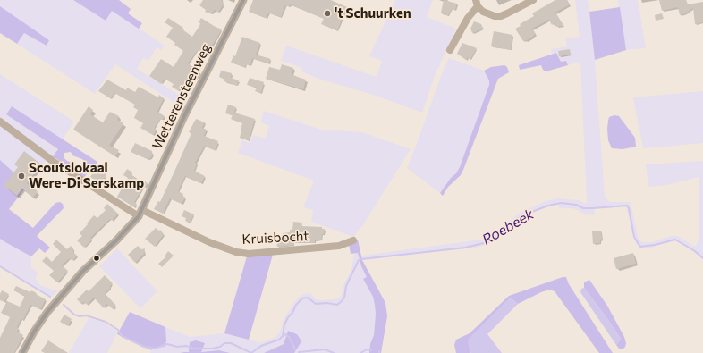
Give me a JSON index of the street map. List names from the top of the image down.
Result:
{
  "streets": {
    "street": ["Wetterensteenweg", "Kruisbocht"]
  },
  "crossings": [
    ["Wetterensteenweg", "Kruisbocht"]
  ],
  "water": ["Roebeek"],
  "places": ["'t Schuurken", "Scoutslokaal Were-Di Serskamp"]
}
